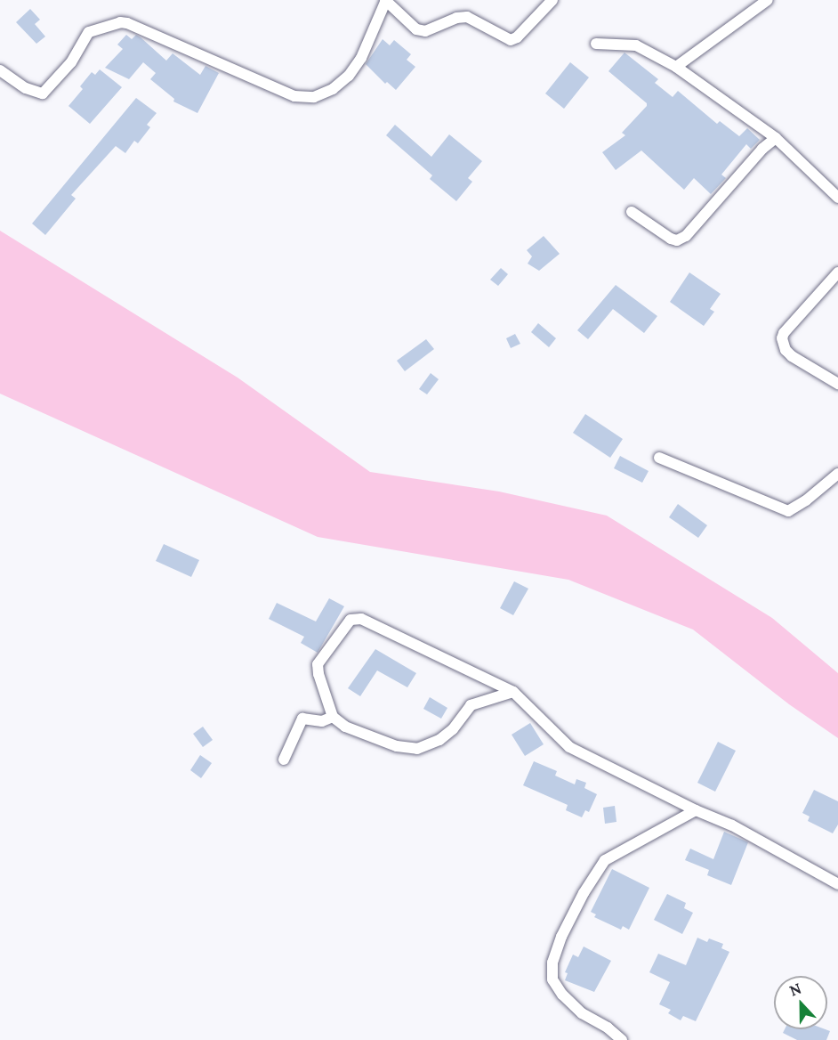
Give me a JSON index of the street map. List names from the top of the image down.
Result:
{
  "north": "top"
}
